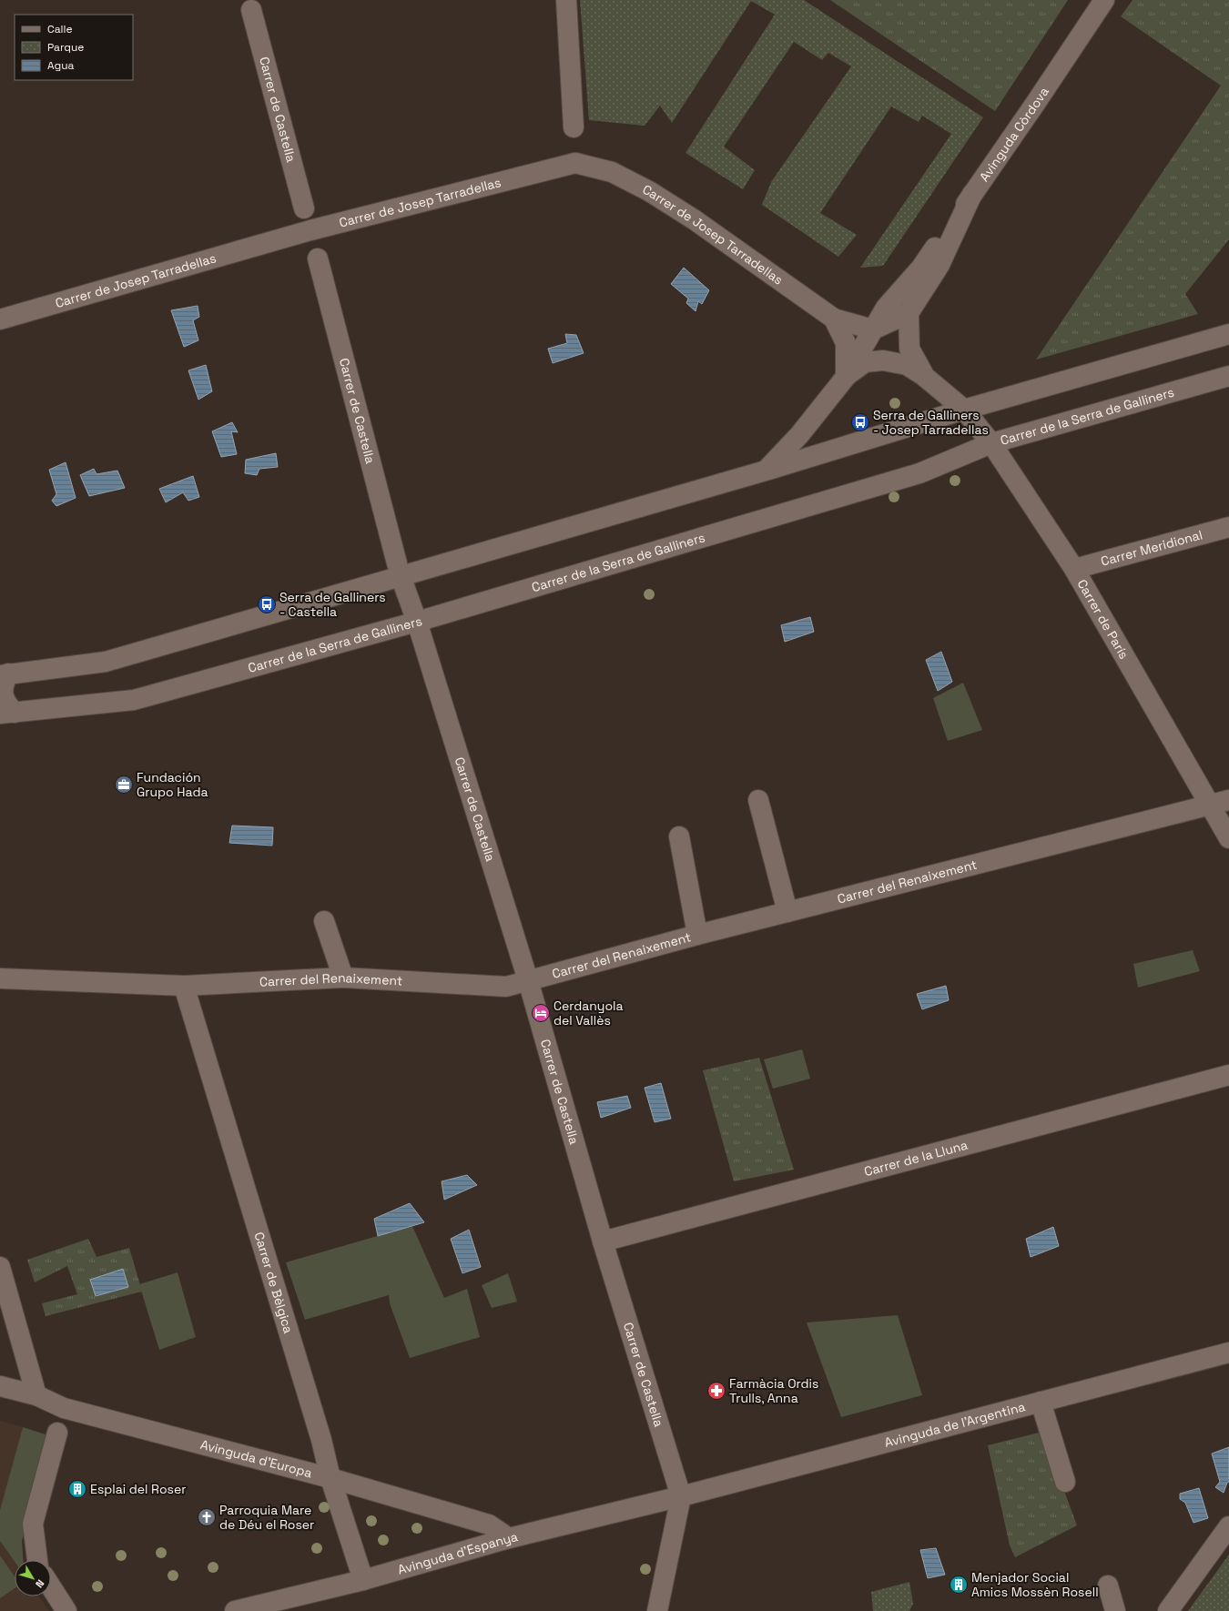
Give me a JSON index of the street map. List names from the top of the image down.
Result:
{
  "streets": {
    "street": [
      "Carrer de Castella",
      "Avinguda Còrdova",
      "Carrer de Josep Tarradellas",
      "Carrer de la Serra de Galliners",
      "Carrer Meridional",
      "Carrer de París",
      "Carrer del Renaixement",
      "Carrer de la Lluna",
      "Carrer de Bèlgica",
      "Avinguda de l'Argentina",
      "Avinguda d'Europa",
      "Avinguda d'Espanya"
    ]
  },
  "crossings": [
    ["Carrer de Castella", "Carrer de la Serra de Galliners"],
    ["Carrer de Castella", "Carrer del Renaixement"],
    ["Carrer de Castella", "Carrer de la Lluna"],
    ["Carrer de Castella", "Avinguda de l'Argentina"],
    ["Carrer de Castella", "Avinguda d'Espanya"],
    ["Carrer de la Serra de Galliners", "Carrer de París"],
    ["Carrer Meridional", "Carrer de París"],
    ["Carrer de París", "Carrer del Renaixement"],
    ["Carrer del Renaixement", "Carrer de Bèlgica"],
    ["Carrer de Bèlgica", "Avinguda d'Europa"],
    ["Carrer de Bèlgica", "Avinguda d'Espanya"],
    ["Avinguda de l'Argentina", "Avinguda d'Espanya"],
    ["Avinguda d'Europa", "Avinguda d'Espanya"]
  ],
  "places": {
    "bus stop": ["Serra de Galliners - Josep Tarradellas", "Serra de Galliners - Castella"],
    "office": ["Fundación Grupo Hada"],
    "hotel": ["Cerdanyola del Vallès"],
    "pharmacy": ["Farmàcia Ordis Trulls, Anna"],
    "building": ["Esplai del Roser", "Menjador Social Amics Mossèn Rosell"],
    "church": ["Parroquia Mare de Déu el Roser"]
  },
  "legend": ["Calle", "Parque", "Agua"],
  "north": "bottom right"
}
